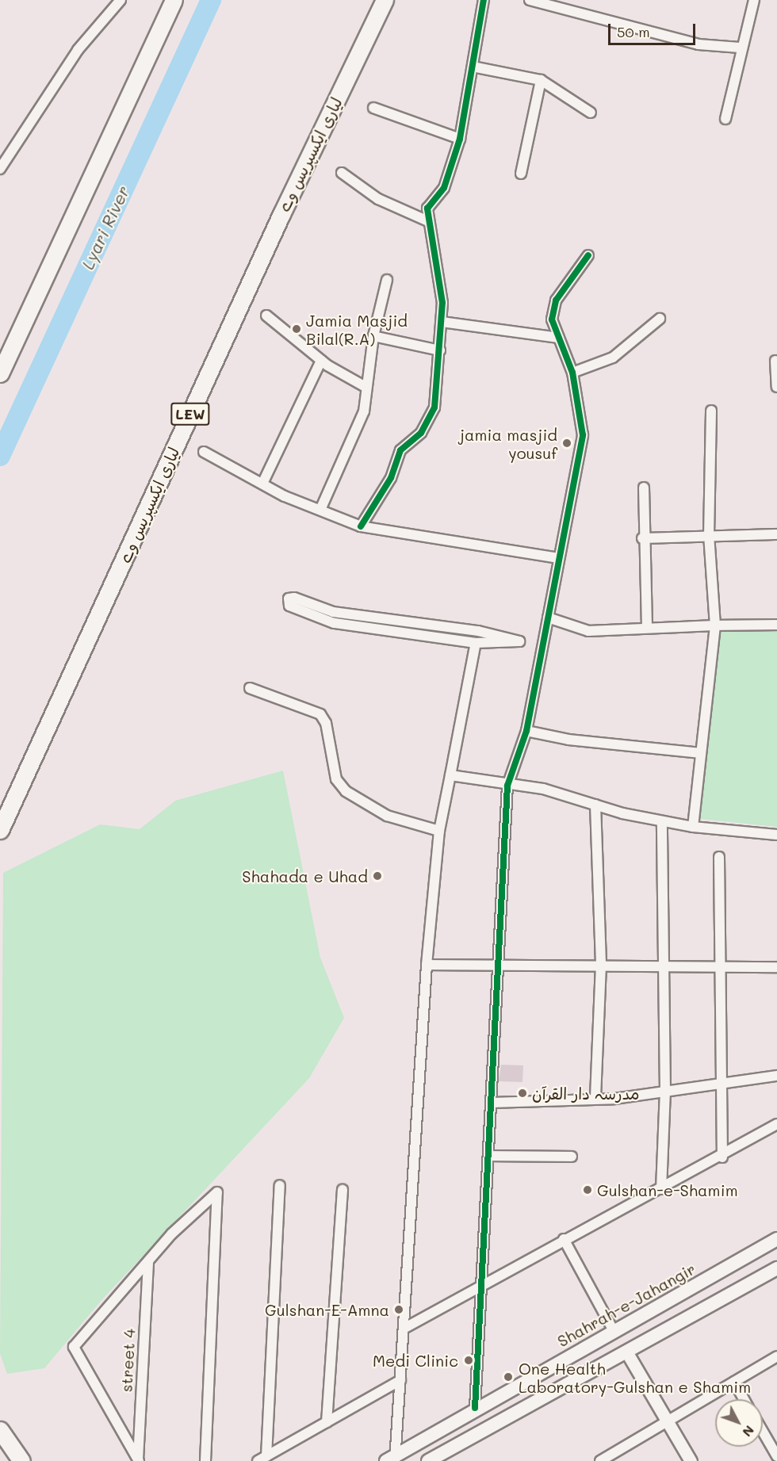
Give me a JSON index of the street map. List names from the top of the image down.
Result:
{
  "streets": {
    "highway": ["لیاری ایکسپریس وے", "LEW"],
    "main road": ["Shahrah-e-Jahangir"],
    "street": ["street 4"]
  },
  "water": ["Lyari River"],
  "places": [
    "Jamia Masjid Bilal(R.A)",
    "jamia masjid yousuf",
    "Shahada e Uhad",
    "مدرسہ دار القرآن",
    "Gulshan-e-Shamim",
    "Gulshan-E-Amna",
    "Medi Clinic",
    "One Health Laboratory-Gulshan e Shamim"
  ],
  "scale_bar": "50 m",
  "north": "bottom right"
}
